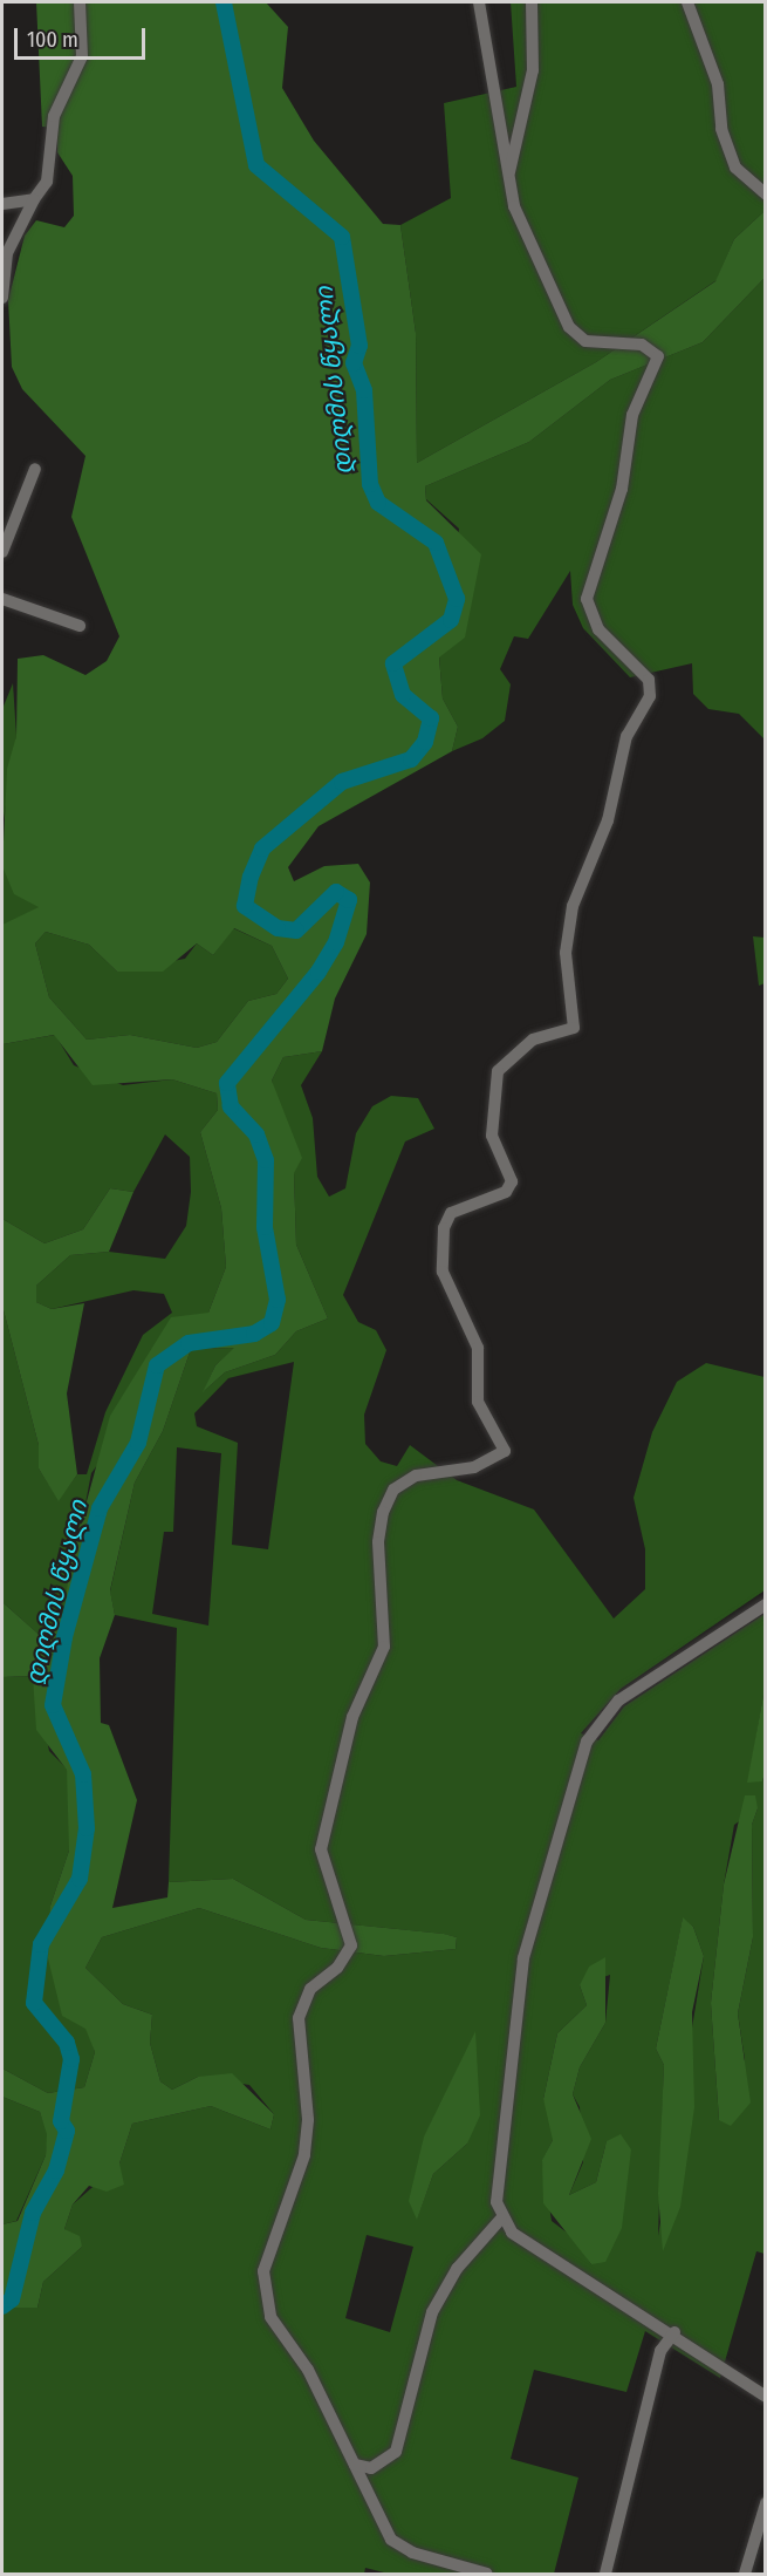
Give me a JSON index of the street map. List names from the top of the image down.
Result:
{
  "water": ["დიღმის წყალი"],
  "scale_bar": "100 m"
}
